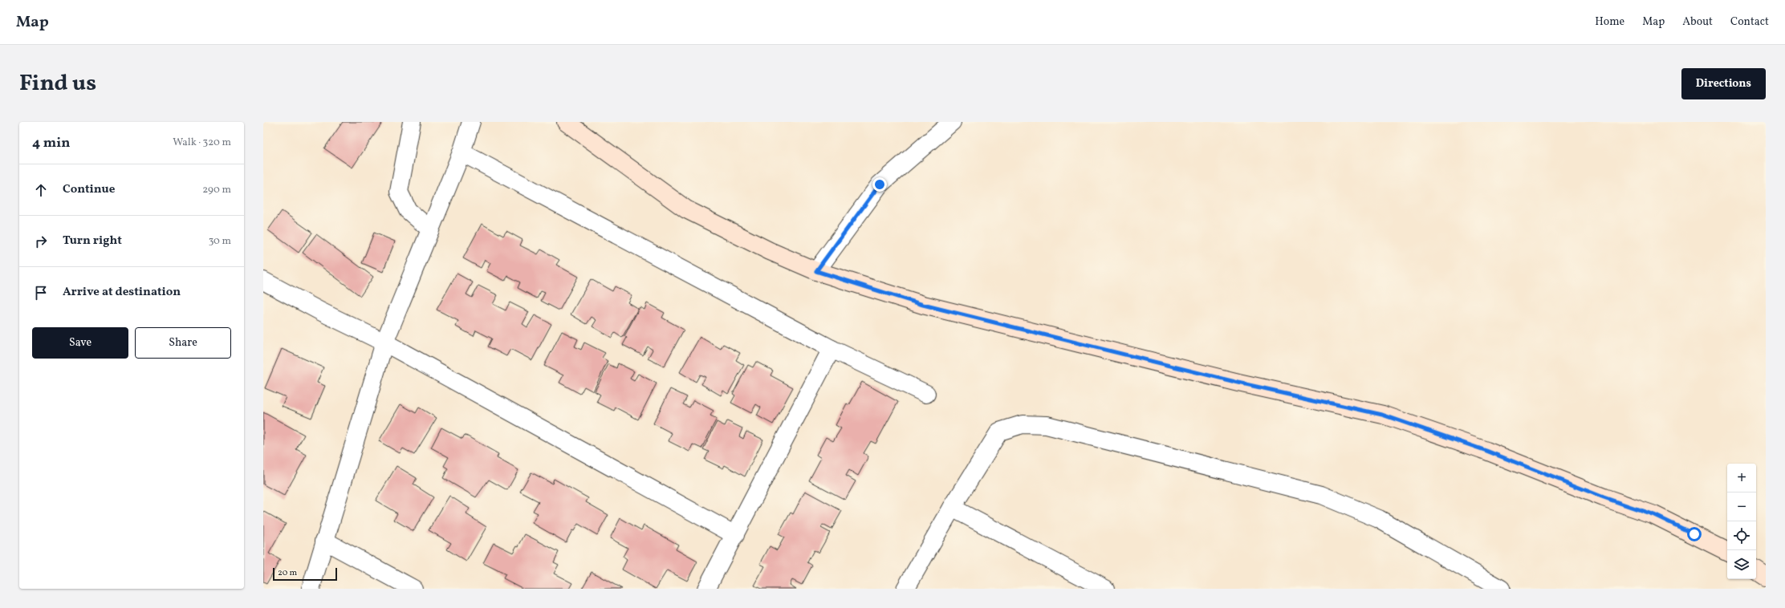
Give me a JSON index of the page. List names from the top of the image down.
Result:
{
  "scale_bar": "20 m",
  "page": {
    "header": "Map",
    "nav": [
      "Home",
      "Map",
      "About",
      "Contact"
    ],
    "title": "Find us",
    "buttons": [
      "Directions",
      ["Save", "Share"]
    ],
    "heading": ["4 min", "Walk · 320 m"],
    "list": [
      ["Continue", "290 m"],
      ["Turn right", "30 m"],
      "Arrive at destination"
    ],
    "map_buttons": ["+", "−"],
    "scale": "20 m"
  }
}
